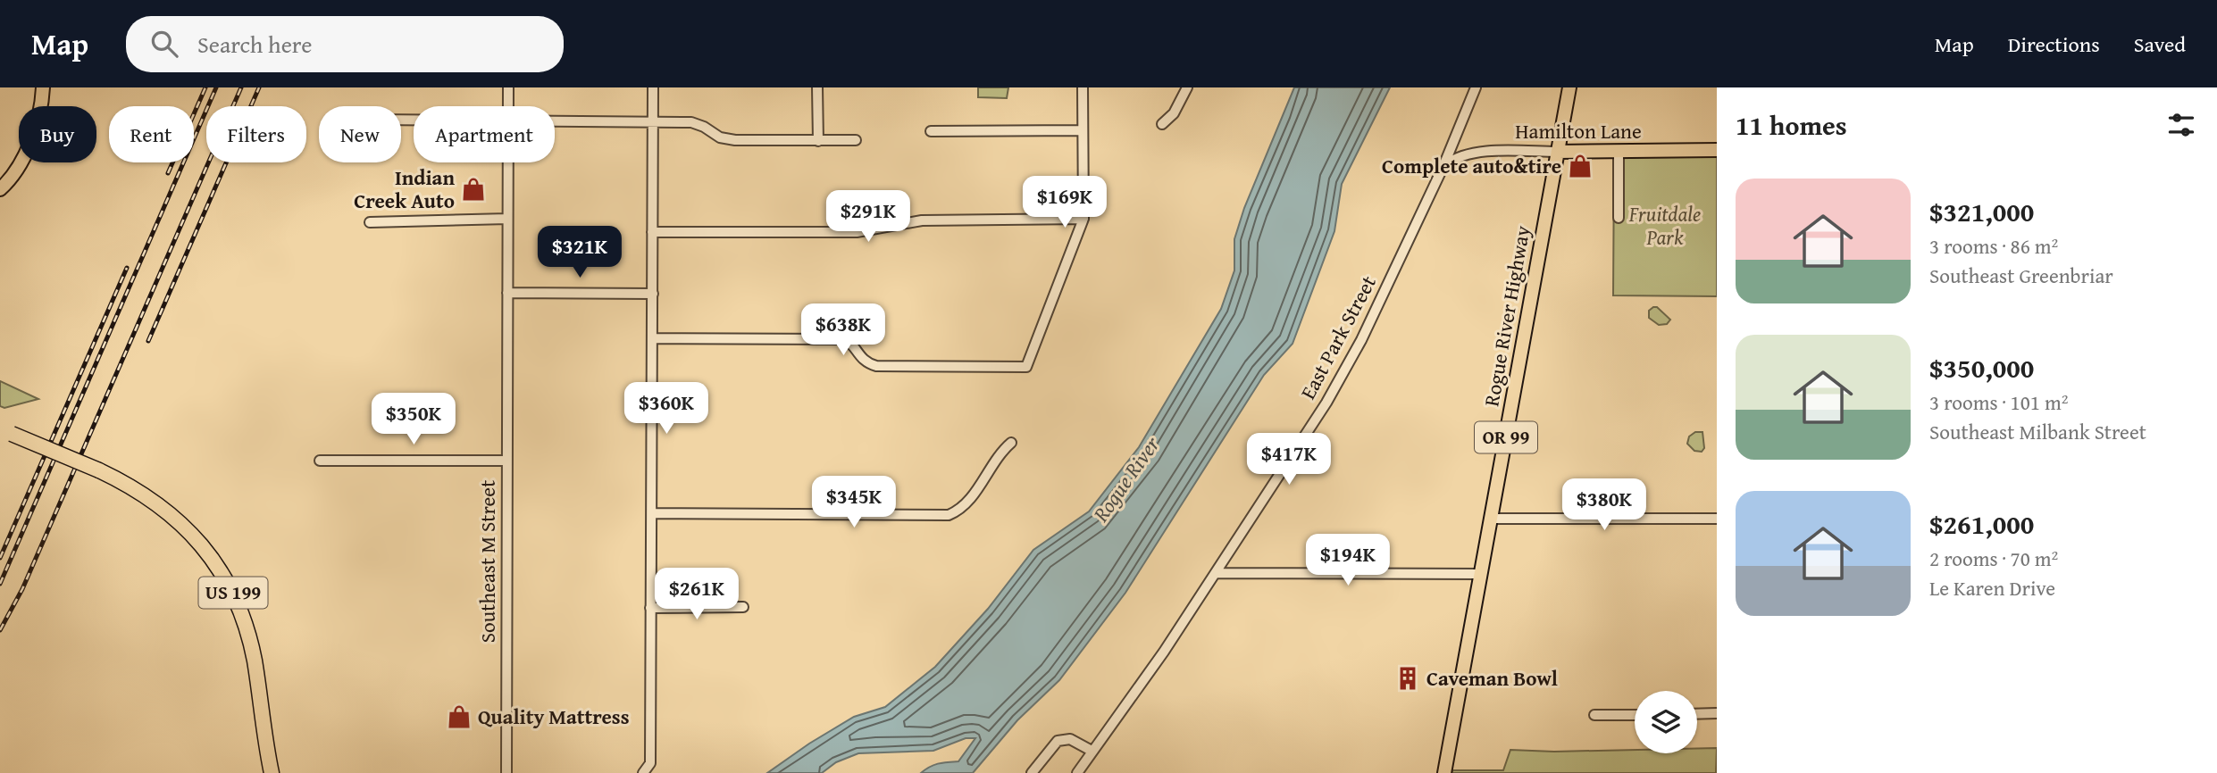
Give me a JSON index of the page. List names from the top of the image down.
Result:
{
  "streets": {
    "highway": ["US 199"],
    "main road": ["Hamilton Lane", "Rogue River Highway", "OR 99"],
    "street": ["East Park Street", "Southeast M Street"]
  },
  "crossings": [
    ["Hamilton Lane", "Rogue River Highway"],
    ["Hamilton Lane", "East Park Street"]
  ],
  "water": ["Rogue River"],
  "parks": ["Fruitdale Park"],
  "places": {
    "shop": ["Complete auto&tire", "Indian Creek Auto", "Quality Mattress"],
    "building": ["Caveman Bowl"]
  },
  "page": {
    "header": "Map",
    "search": "Search here",
    "nav": ["Map", "Directions", "Saved"],
    "heading": "11 homes",
    "chip": [
      "Buy",
      "Rent",
      "Filters",
      "New",
      "Apartment"
    ],
    "list": [
      {
        "name": "$321,000",
        "note": "3 rooms · 86 m² · Southeast Greenbriar"
      },
      {
        "name": "$350,000",
        "note": "3 rooms · 101 m² · Southeast Milbank Street"
      },
      {
        "name": "$261,000",
        "note": "2 rooms · 70 m² · Le Karen Drive"
      }
    ],
    "price": [
      "$169K",
      "$291K",
      "$321K",
      "$638K",
      "$360K",
      "$350K",
      "$417K",
      "$345K",
      "$380K",
      "$194K",
      "$261K"
    ]
  }
}
